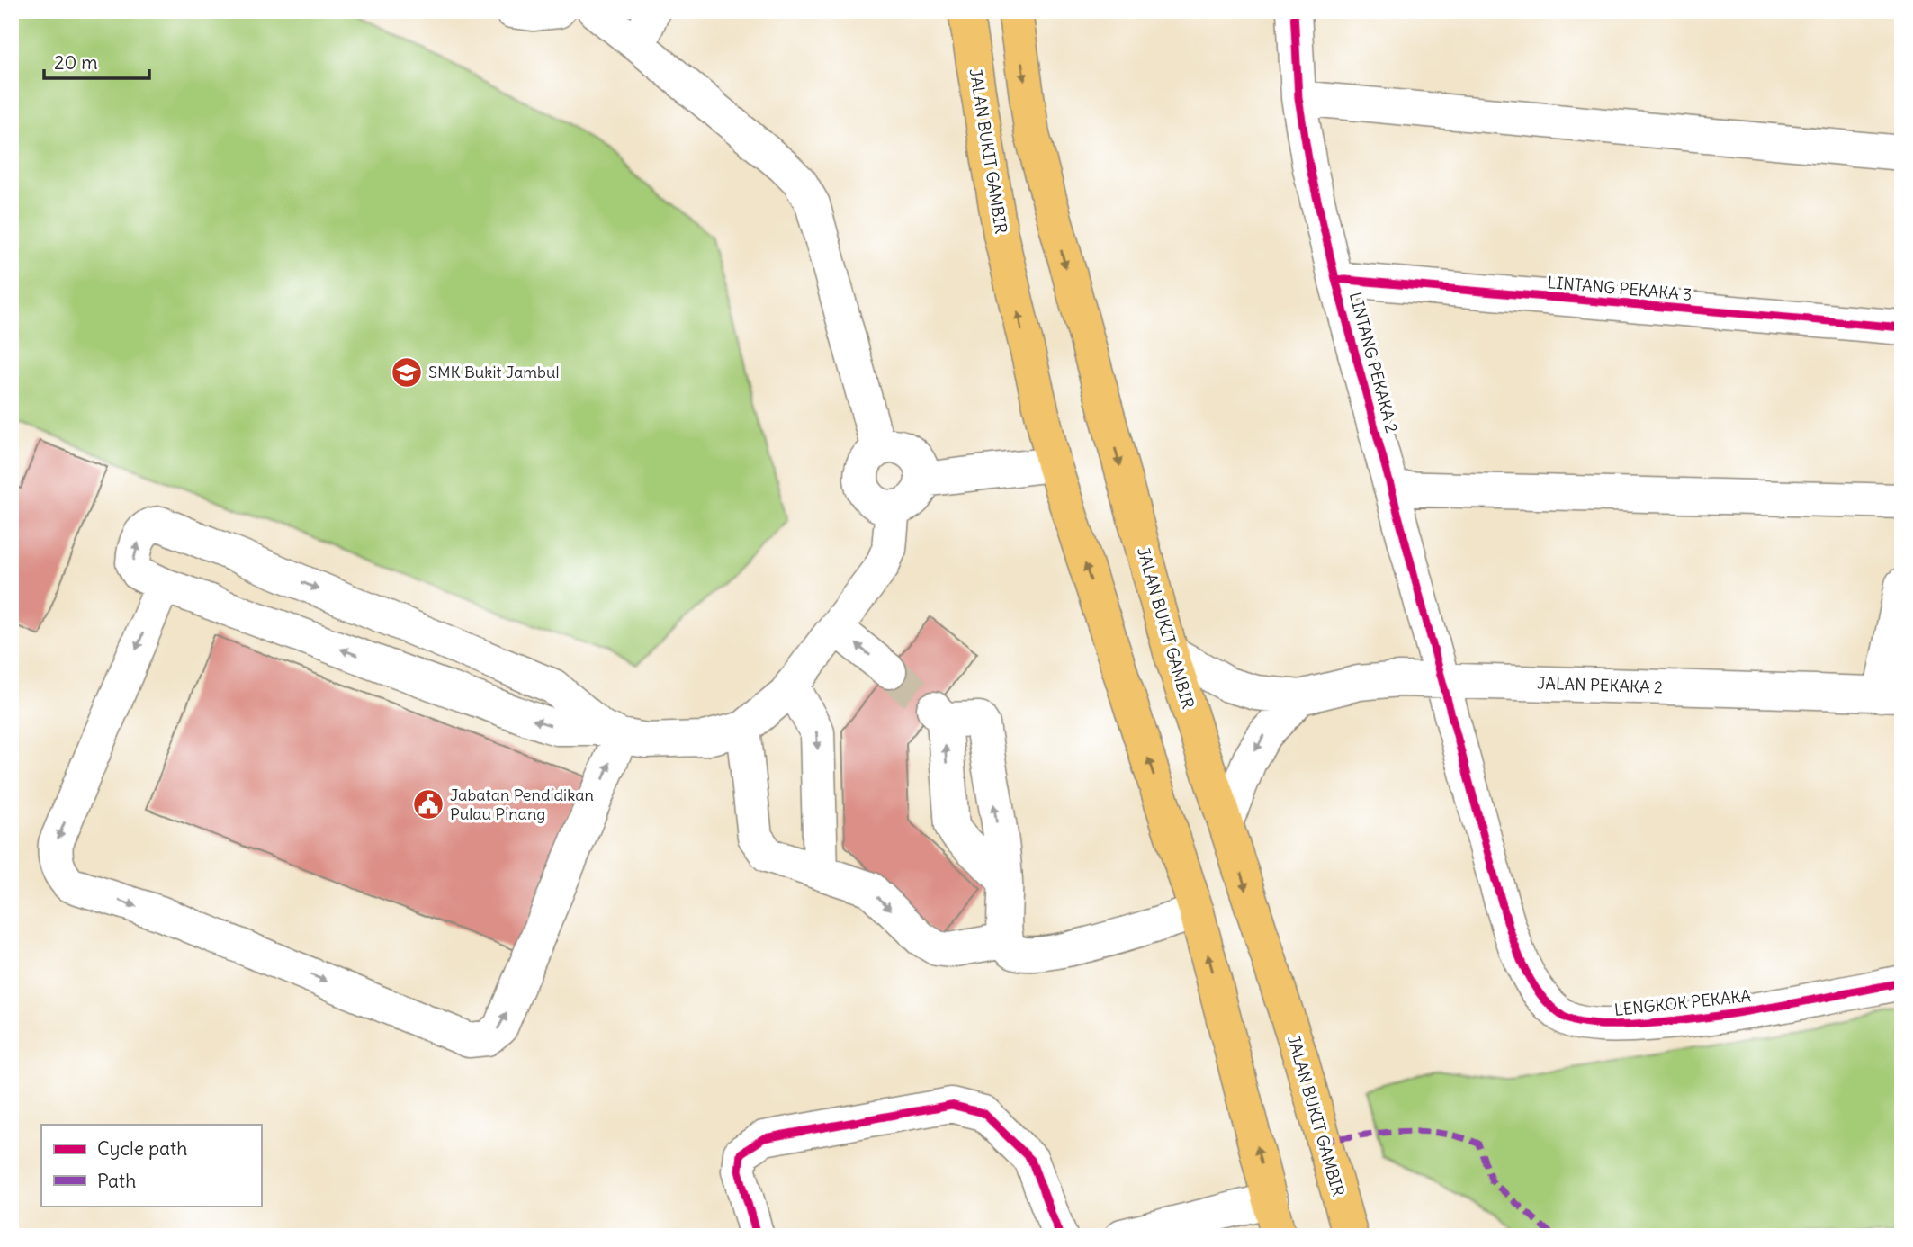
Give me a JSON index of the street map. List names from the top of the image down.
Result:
{
  "streets": {
    "main road": ["JALAN BUKIT GAMBIR"],
    "street": [
      "LINTANG PEKAKA 3",
      "LINTANG PEKAKA 2",
      "JALAN PEKAKA 2",
      "LENGKOK PEKAKA"
    ]
  },
  "crossings": [
    ["JALAN BUKIT GAMBIR", "JALAN PEKAKA 2"],
    ["LINTANG PEKAKA 3", "LINTANG PEKAKA 2"],
    ["LINTANG PEKAKA 2", "JALAN PEKAKA 2"],
    ["LINTANG PEKAKA 2", "LENGKOK PEKAKA"],
    ["JALAN PEKAKA 2", "LENGKOK PEKAKA"]
  ],
  "places": {
    "school or university": ["SMK Bukit Jambul"],
    "public building": ["Jabatan Pendidikan Pulau Pinang"]
  },
  "legend": ["Cycle path", "Path"],
  "scale_bar": "20 m"
}
